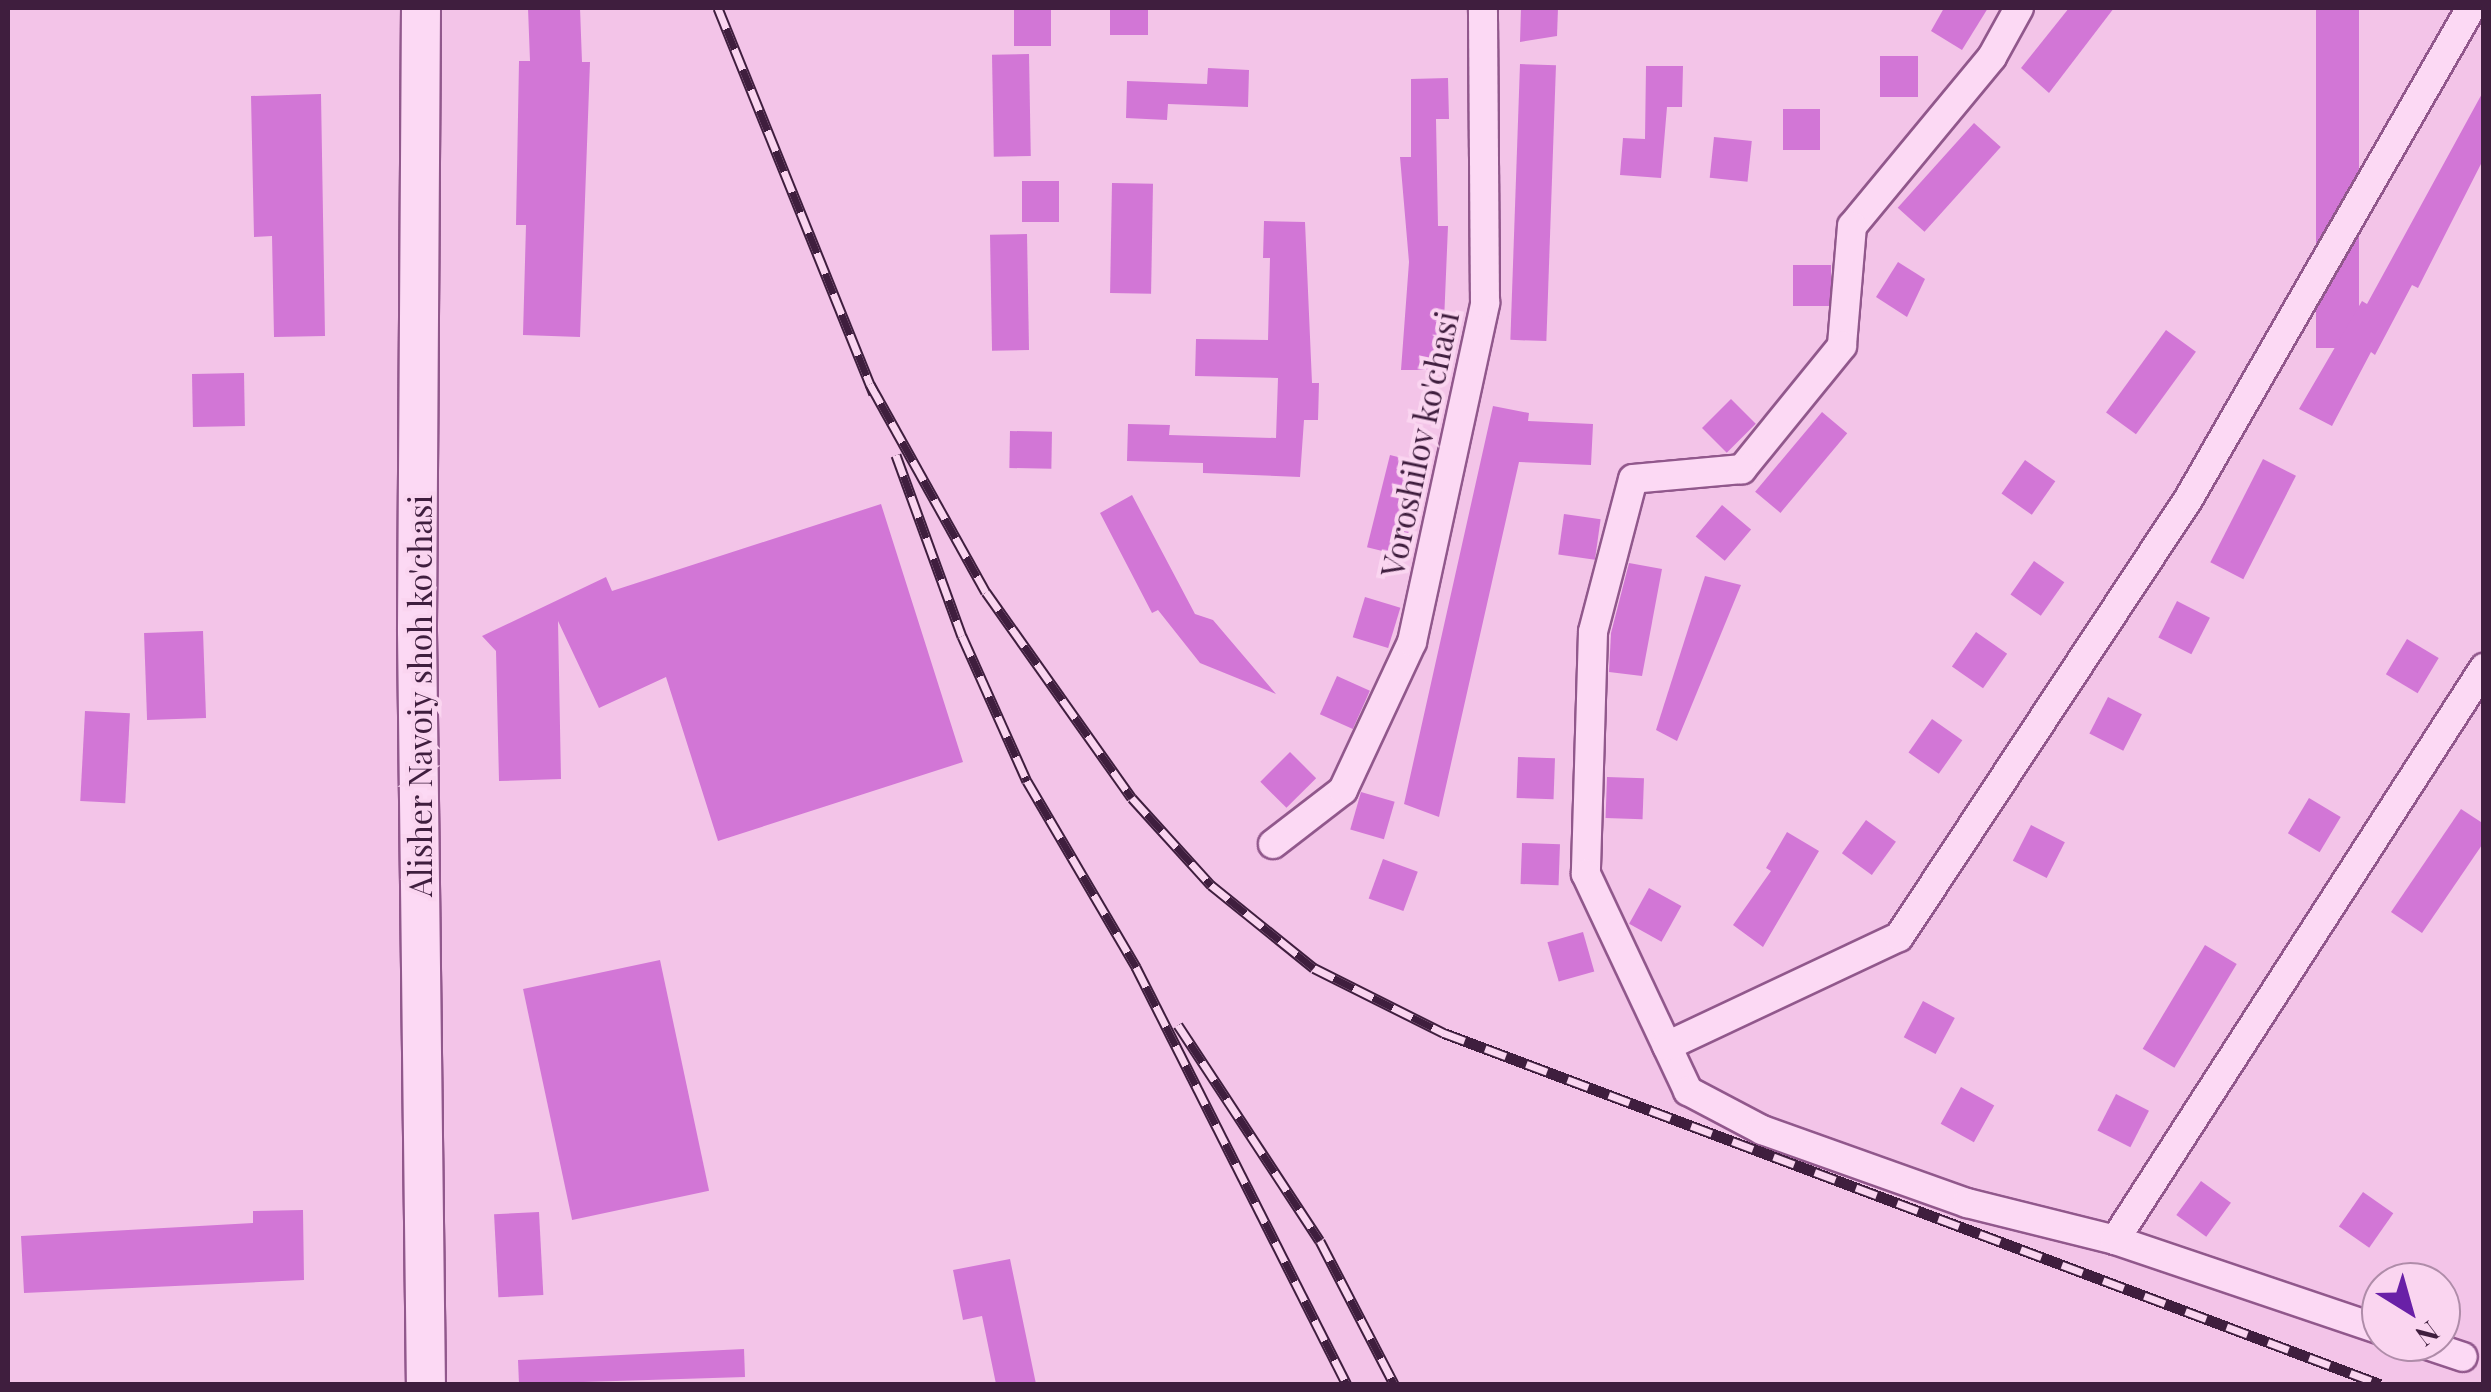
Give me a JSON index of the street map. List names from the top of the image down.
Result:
{
  "streets": {
    "street": ["Voroshilov ko'chasi", "Alisher Navoiy shoh ko'chasi"]
  },
  "north": "bottom right"
}
